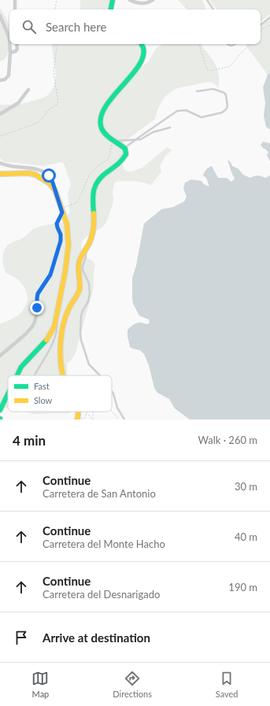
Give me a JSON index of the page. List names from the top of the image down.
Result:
{
  "legend": ["Fast", "Slow"],
  "page": {
    "search": "Search here",
    "heading": ["4 min", "Walk · 260 m"],
    "list": [
      ["Continue", "Carretera de San Antonio", "30 m"],
      ["Continue", "Carretera del Monte Hacho", "40 m"],
      ["Continue", "Carretera del Desnarigado", "190 m"],
      "Arrive at destination"
    ],
    "nav": ["Map", "Directions", "Saved"]
  }
}
